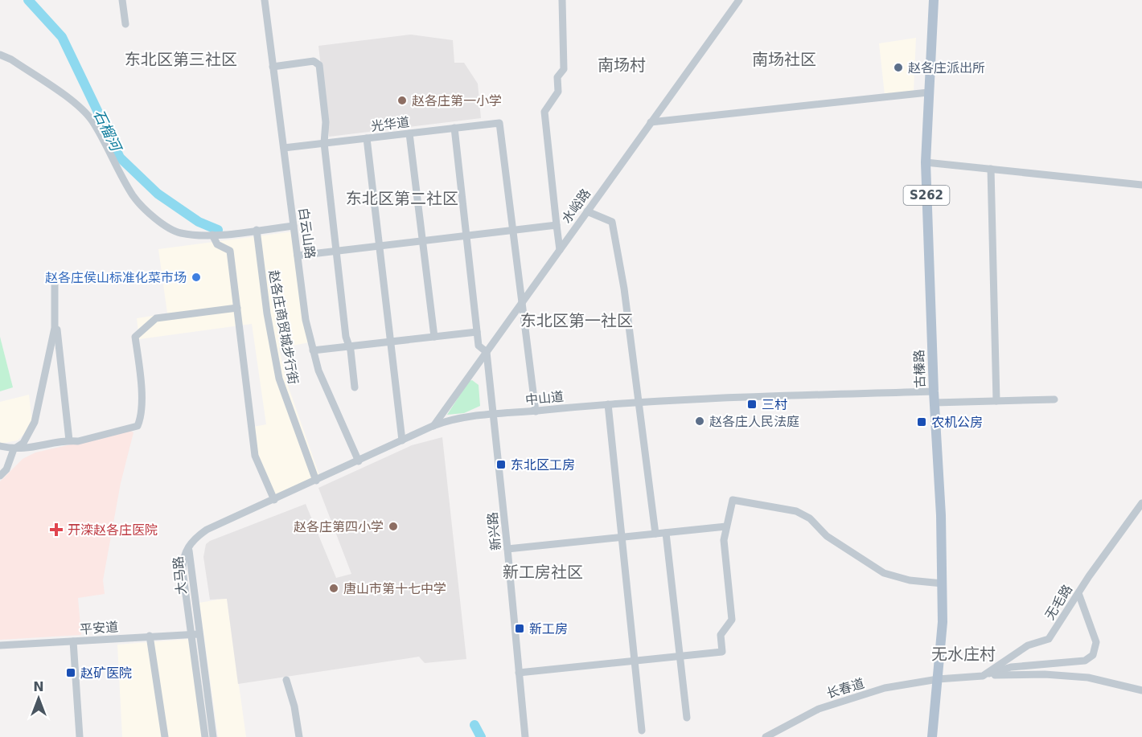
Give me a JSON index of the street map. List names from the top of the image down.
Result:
{
  "streets": {
    "main road": ["S262", "古榛路"],
    "street": [
      "光华道",
      "水峪路",
      "白云山路",
      "赵各庄商贸城步行街",
      "中山道",
      "新兴路",
      "大马路",
      "无毛路",
      "平安道",
      "长春道"
    ]
  },
  "crossings": [
    ["光华道", "白云山路"],
    ["光华道", "新兴路"],
    ["水峪路", "中山道"],
    ["水峪路", "新兴路"],
    ["白云山路", "中山道"],
    ["赵各庄商贸城步行街", "中山道"],
    ["古榛路", "中山道"],
    ["古榛路", "长春道"],
    ["中山道", "新兴路"],
    ["中山道", "大马路"],
    ["大马路", "平安道"]
  ],
  "districts": [
    "东北区第三社区",
    "南场社区",
    "南场村",
    "东北区第二社区",
    "东北区第一社区",
    "新工房社区",
    "无水庄村"
  ],
  "water": ["石榴河"],
  "places": {
    "other": [
      "赵各庄派出所",
      "赵各庄第一小学",
      "赵各庄侯山标准化菜市场",
      "赵各庄人民法庭",
      "赵各庄第四小学",
      "唐山市第十七中学"
    ],
    "transit": [
      "三村",
      "农机公房",
      "东北区工房",
      "新工房",
      "赵矿医院"
    ],
    "health": ["开滦赵各庄医院"]
  },
  "north": "top"
}
